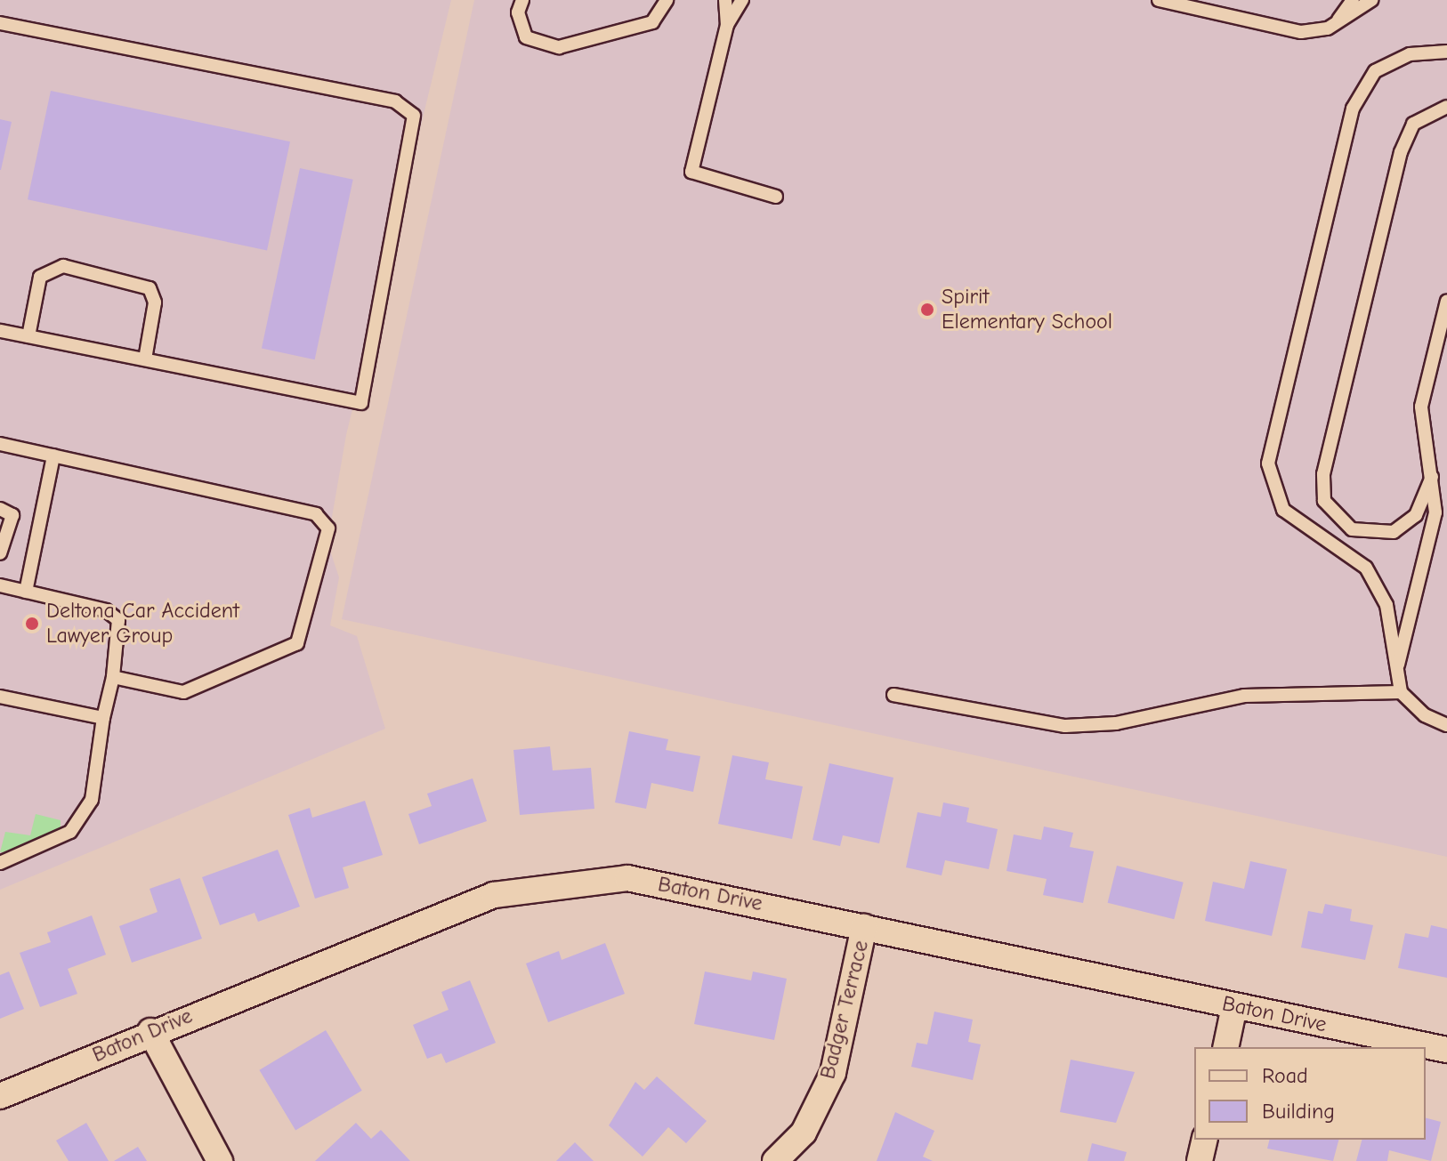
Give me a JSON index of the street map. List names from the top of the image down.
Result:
{
  "streets": {
    "street": ["Baton Drive", "Badger Terrace"]
  },
  "crossings": [
    ["Baton Drive", "Badger Terrace"]
  ],
  "places": ["Spirit Elementary School", "Deltona Car Accident Lawyer Group"],
  "legend": ["Road", "Building"]
}
